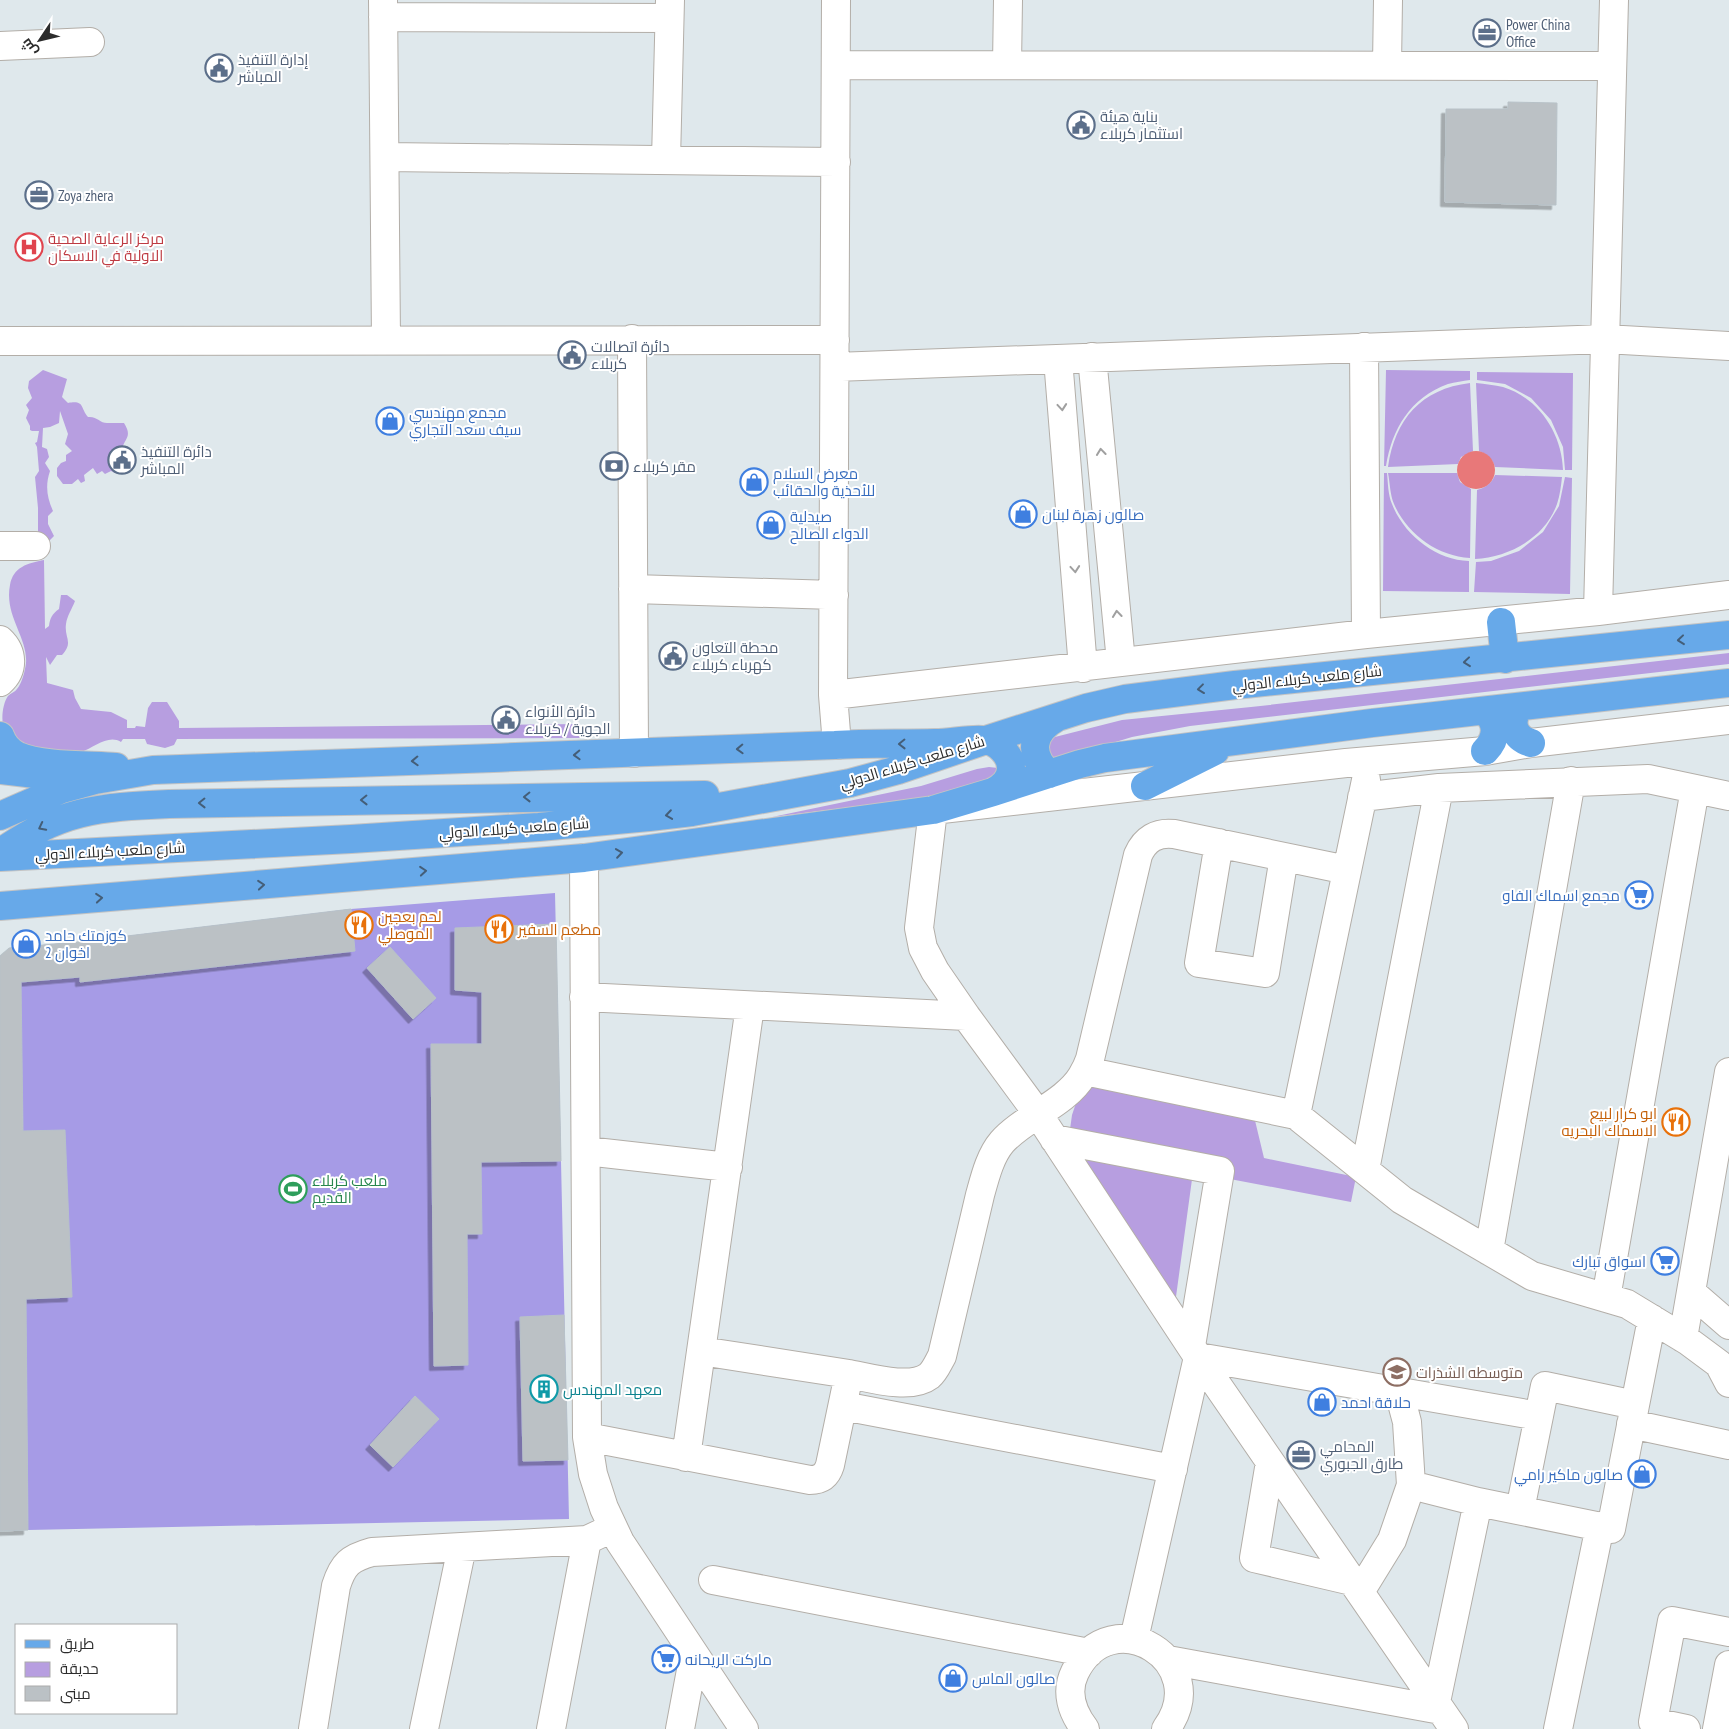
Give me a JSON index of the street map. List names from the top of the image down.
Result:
{
  "streets": {
    "main road": ["شارع ملعب كربلاء الدولي"]
  },
  "places": {
    "office": ["Power China Office", "Zoya zhera", "المحامي طارق الجبوري"],
    "public building": [
      "إدارة التنفيذ المباشر",
      "بناية هيئة استثمار كربلاء",
      "دائرة اتصالات كربلاء",
      "دائرة التنفيذ المباشر",
      "محطة التعاون كهرباء كربلاء",
      "دائرة الأنواء الجوية / كربلاء"
    ],
    "hospital": ["مركز الرعاية الصحية الاولية في الاسكان"],
    "shop": [
      "مجمع مهندسي سيف سعد التجاري",
      "معرض السلام للأحذية والحقائب",
      "صالون زهرة لبنان",
      "صيدلية الدواء الصالح",
      "كوزمتك حامد اخوان 2",
      "حلاقة احمد",
      "صالون ماكير رامي",
      "صالون الماس"
    ],
    "bank": ["مقر كربلاء"],
    "supermarket": ["مجمع اسماك الفاو", "اسواق تبارك", "ماركت الريحانه"],
    "restaurant": ["لحم بعجين الموصلي", "مطعم السفير", "ابو كرار لبيع الاسماك البحريه"],
    "sports": ["ملعب كربلاء القديم"],
    "school or university": ["متوسطه الشذرات"],
    "building": ["معهد المهندس"]
  },
  "legend": ["طريق", "حديقة", "مبنى"],
  "north": "bottom left"
}
